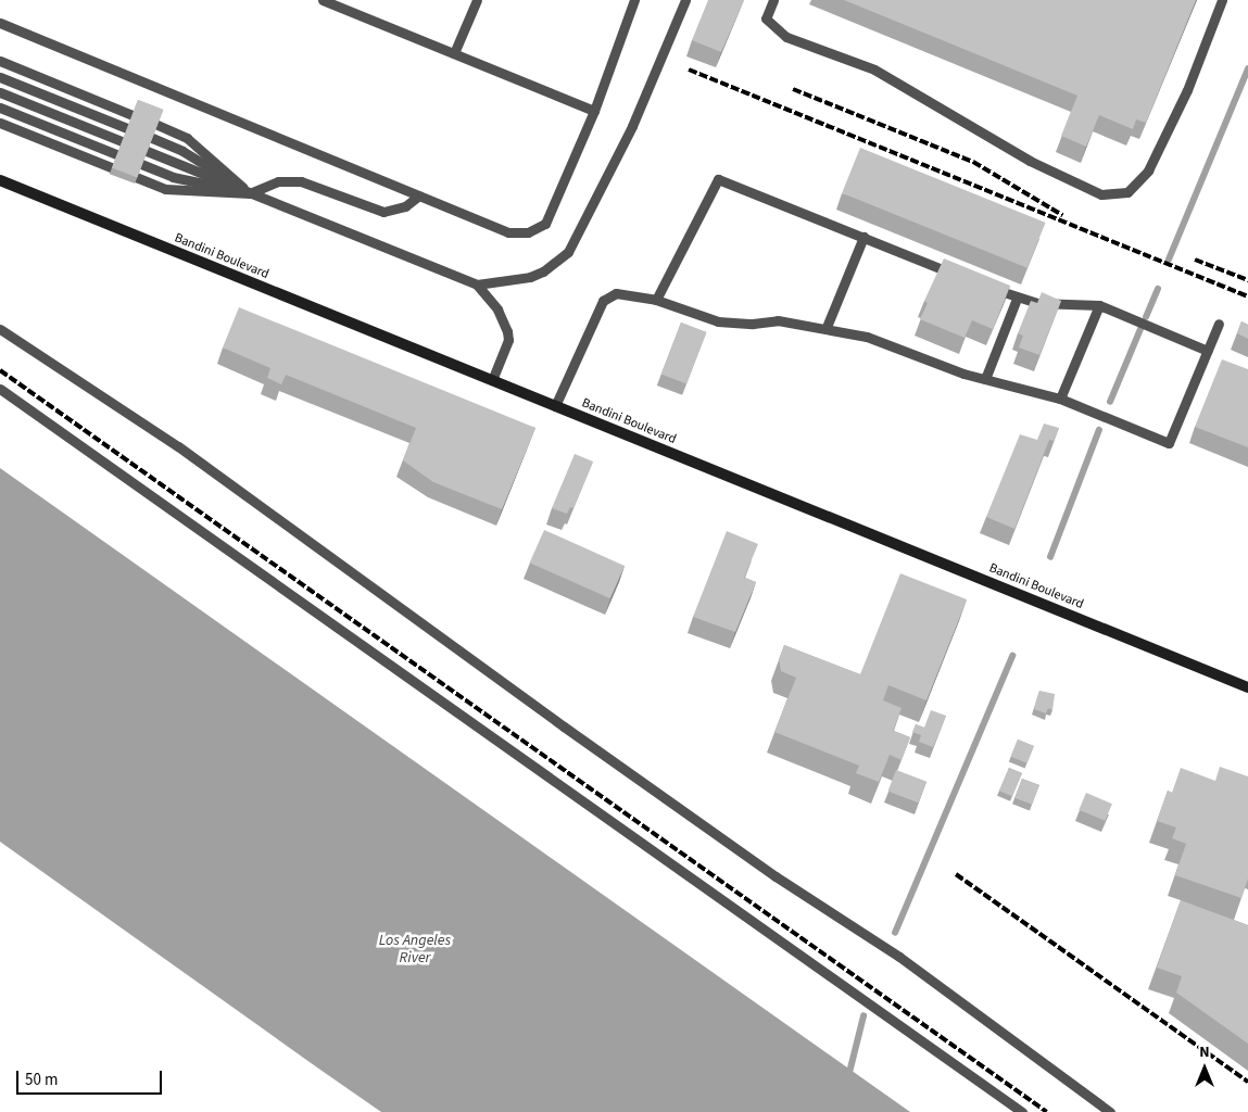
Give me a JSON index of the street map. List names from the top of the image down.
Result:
{
  "streets": {
    "main road": ["Bandini Boulevard"]
  },
  "water": ["Los Angeles River"],
  "scale_bar": "50 m",
  "north": "top"
}
